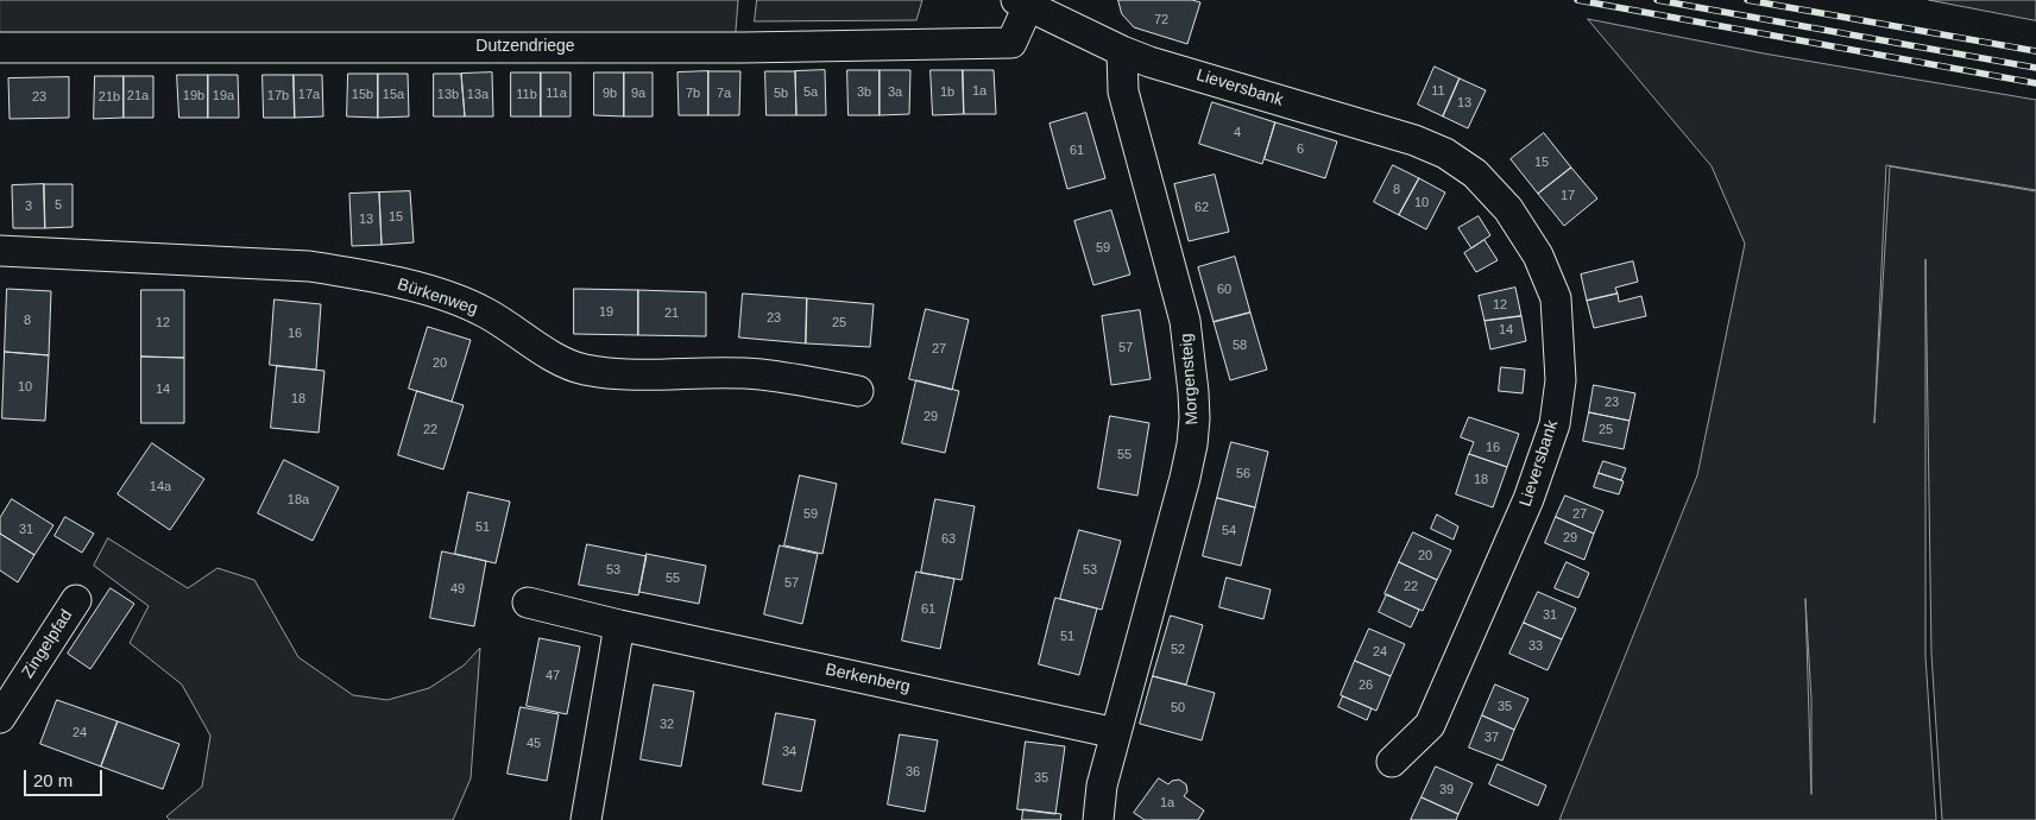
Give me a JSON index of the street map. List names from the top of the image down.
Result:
{
  "streets": {
    "street": [
      "Dutzendriege",
      "Lieversbank",
      "Bürkenweg",
      "Morgensteig",
      "Zingelpfad",
      "Berkenberg"
    ]
  },
  "crossings": [
    ["Lieversbank", "Morgensteig"],
    ["Morgensteig", "Berkenberg"]
  ],
  "house_numbers": [
    "72",
    "1a",
    "11",
    "5a",
    "3b",
    "3a",
    "1b",
    "11a",
    "9b",
    "9a",
    "7b",
    "7a",
    "5b",
    "17a",
    "15b",
    "15a",
    "13b",
    "13a",
    "11b",
    "21a",
    "19b",
    "19a",
    "17b",
    "23",
    "21b",
    "13",
    "4",
    "6",
    "61",
    "15",
    "8",
    "17",
    "10",
    "5",
    "3",
    "62",
    "15",
    "13",
    "59",
    "60",
    "12",
    "19",
    "21",
    "23",
    "8",
    "12",
    "25",
    "14",
    "16",
    "58",
    "57",
    "27",
    "20",
    "10",
    "14",
    "18",
    "23",
    "29",
    "22",
    "25",
    "16",
    "55",
    "56",
    "18",
    "14a",
    "18a",
    "59",
    "27",
    "51",
    "31",
    "54",
    "29",
    "63",
    "20",
    "53",
    "53",
    "55",
    "57",
    "22",
    "49",
    "61",
    "31",
    "51",
    "33",
    "52",
    "24",
    "47",
    "26",
    "35",
    "50",
    "32",
    "24",
    "37",
    "45",
    "34",
    "36",
    "35",
    "39",
    "1a"
  ],
  "scale_bar": "20 m"
}
